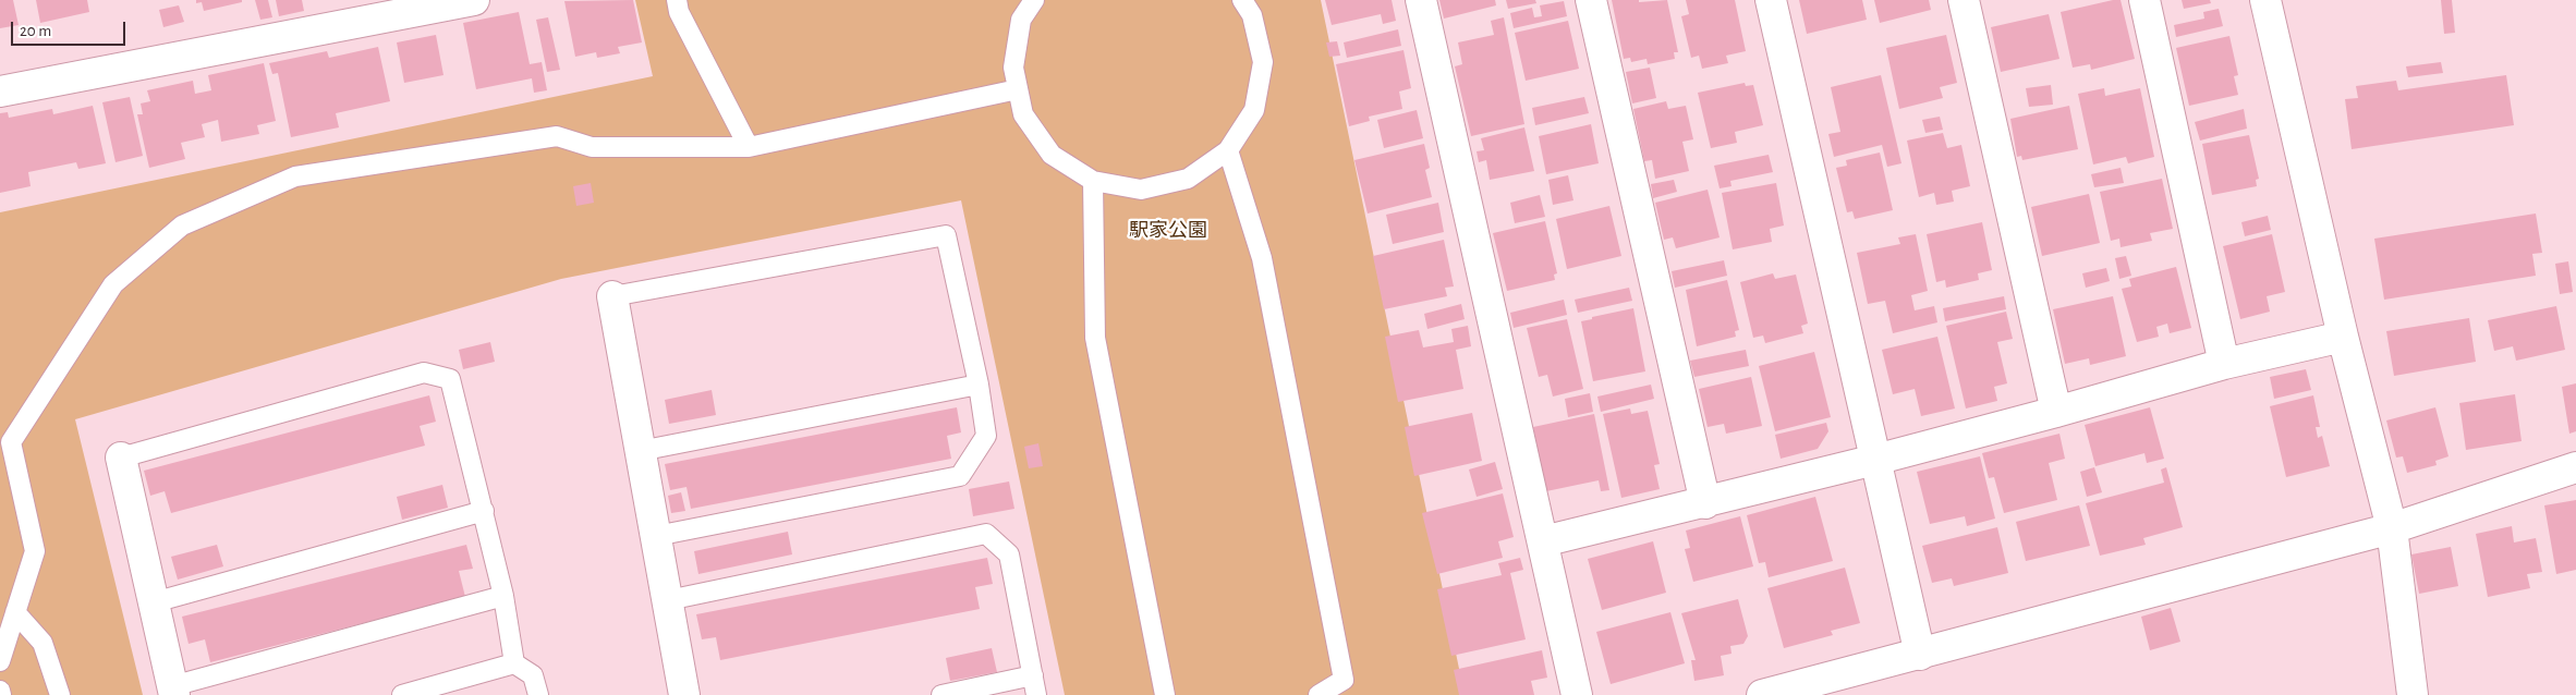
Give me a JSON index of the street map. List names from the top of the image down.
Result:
{
  "parks": ["駅家公園"],
  "scale_bar": "20 m"
}
